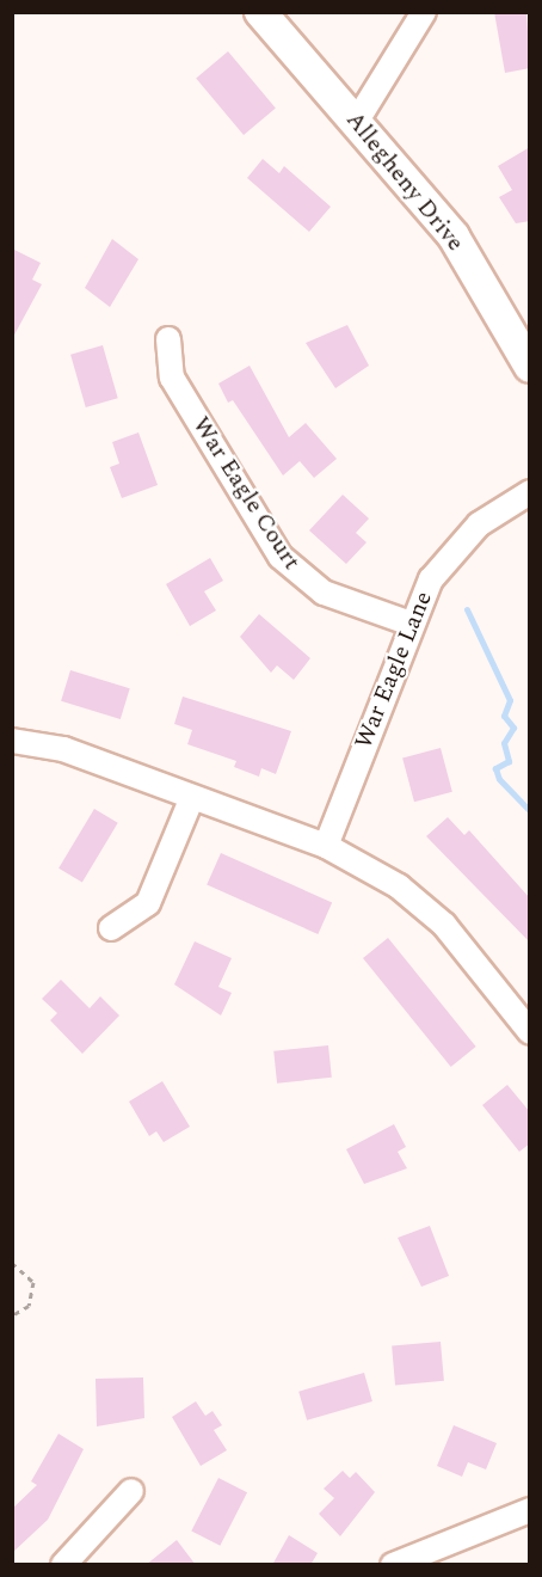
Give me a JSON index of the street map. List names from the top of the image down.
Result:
{
  "streets": {
    "street": ["Allegheny Drive", "War Eagle Court", "War Eagle Lane"]
  },
  "crossings": [
    ["War Eagle Court", "War Eagle Lane"]
  ]
}
